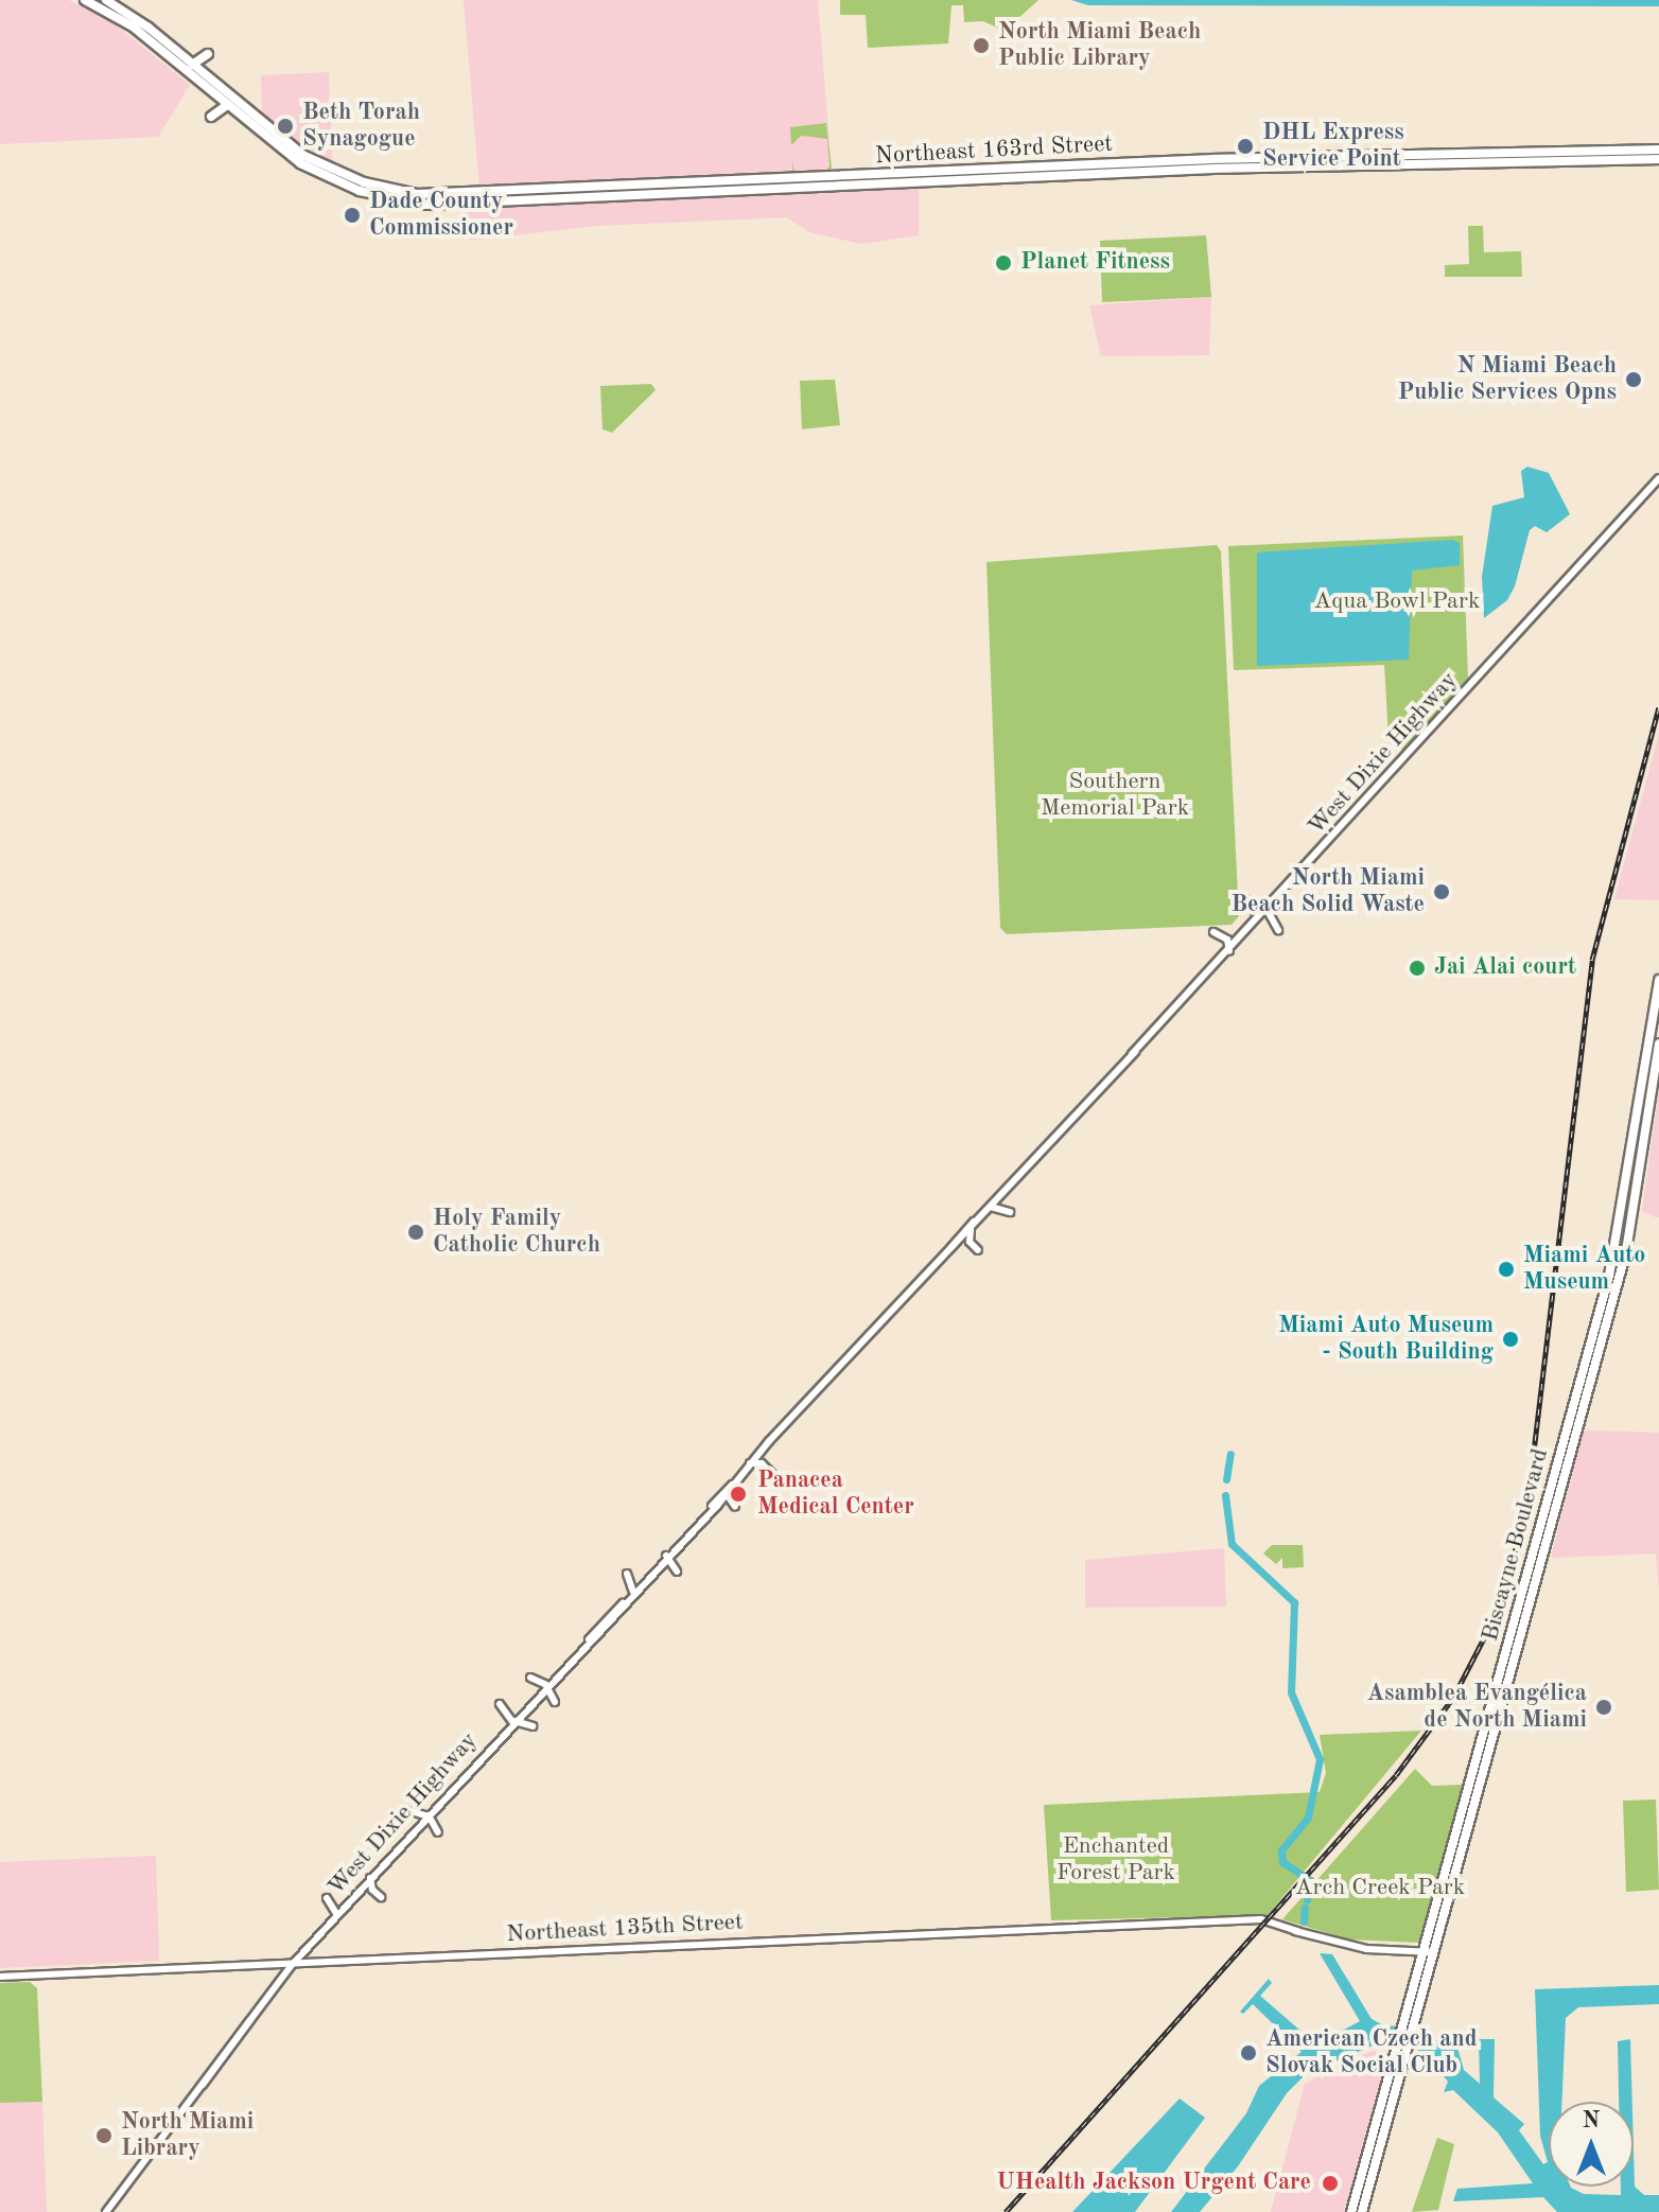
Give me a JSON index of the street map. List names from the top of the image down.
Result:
{
  "streets": {
    "main road": [
      "Northeast 163rd Street",
      "West Dixie Highway",
      "Biscayne Boulevard",
      "Northeast 135th Street"
    ]
  },
  "crossings": [
    ["West Dixie Highway", "Northeast 135th Street"],
    ["Biscayne Boulevard", "Northeast 135th Street"]
  ],
  "parks": [
    "Aqua Bowl Park",
    "Southern Memorial Park",
    "Enchanted Forest Park",
    "Arch Creek Park"
  ],
  "places": [
    "North Miami Beach Public Library",
    "Beth Torah Synagogue",
    "DHL Express Service Point",
    "Dade County Commissioner",
    "Planet Fitness",
    "N Miami Beach Public Services Opns",
    "North Miami Beach Solid Waste",
    "Jai Alai court",
    "Holy Family Catholic Church",
    "Miami Auto Museum",
    "Miami Auto Museum - South Building",
    "Panacea Medical Center",
    "Asamblea Evangélica de North Miami",
    "American Czech and Slovak Social Club",
    "North Miami Library",
    "UHealth Jackson Urgent Care"
  ],
  "north": "top"
}
